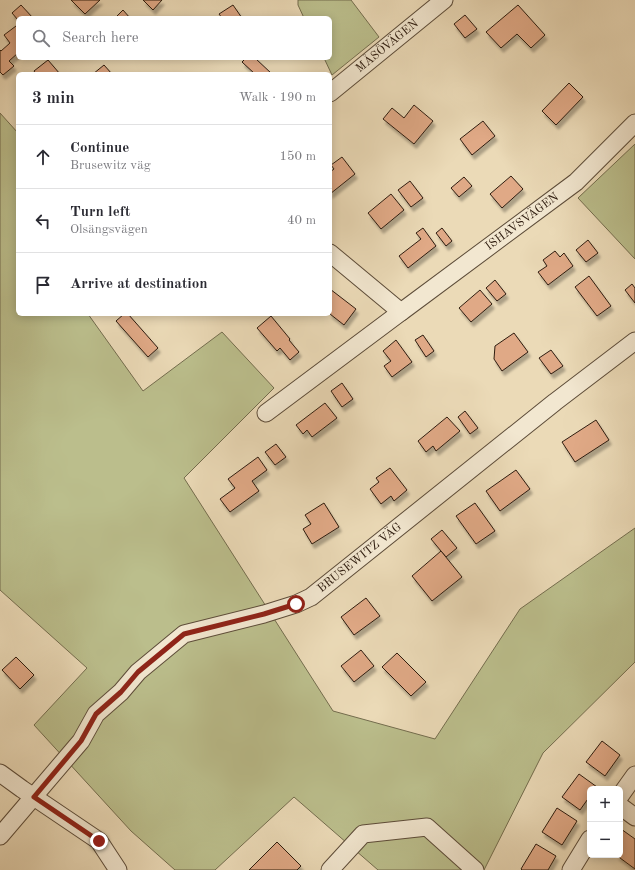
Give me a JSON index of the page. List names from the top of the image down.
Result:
{
  "streets": {
    "street": ["MÅSÖVÄGEN", "ISHAVSVÄGEN", "BRUSEWITZ VÄG"]
  },
  "page": {
    "search": "Search here",
    "heading": ["3 min", "Walk · 190 m"],
    "list": [
      ["Continue", "Brusewitz väg", "150 m"],
      ["Turn left", "Olsängsvägen", "40 m"],
      "Arrive at destination"
    ],
    "map_buttons": ["+", "−"]
  }
}
